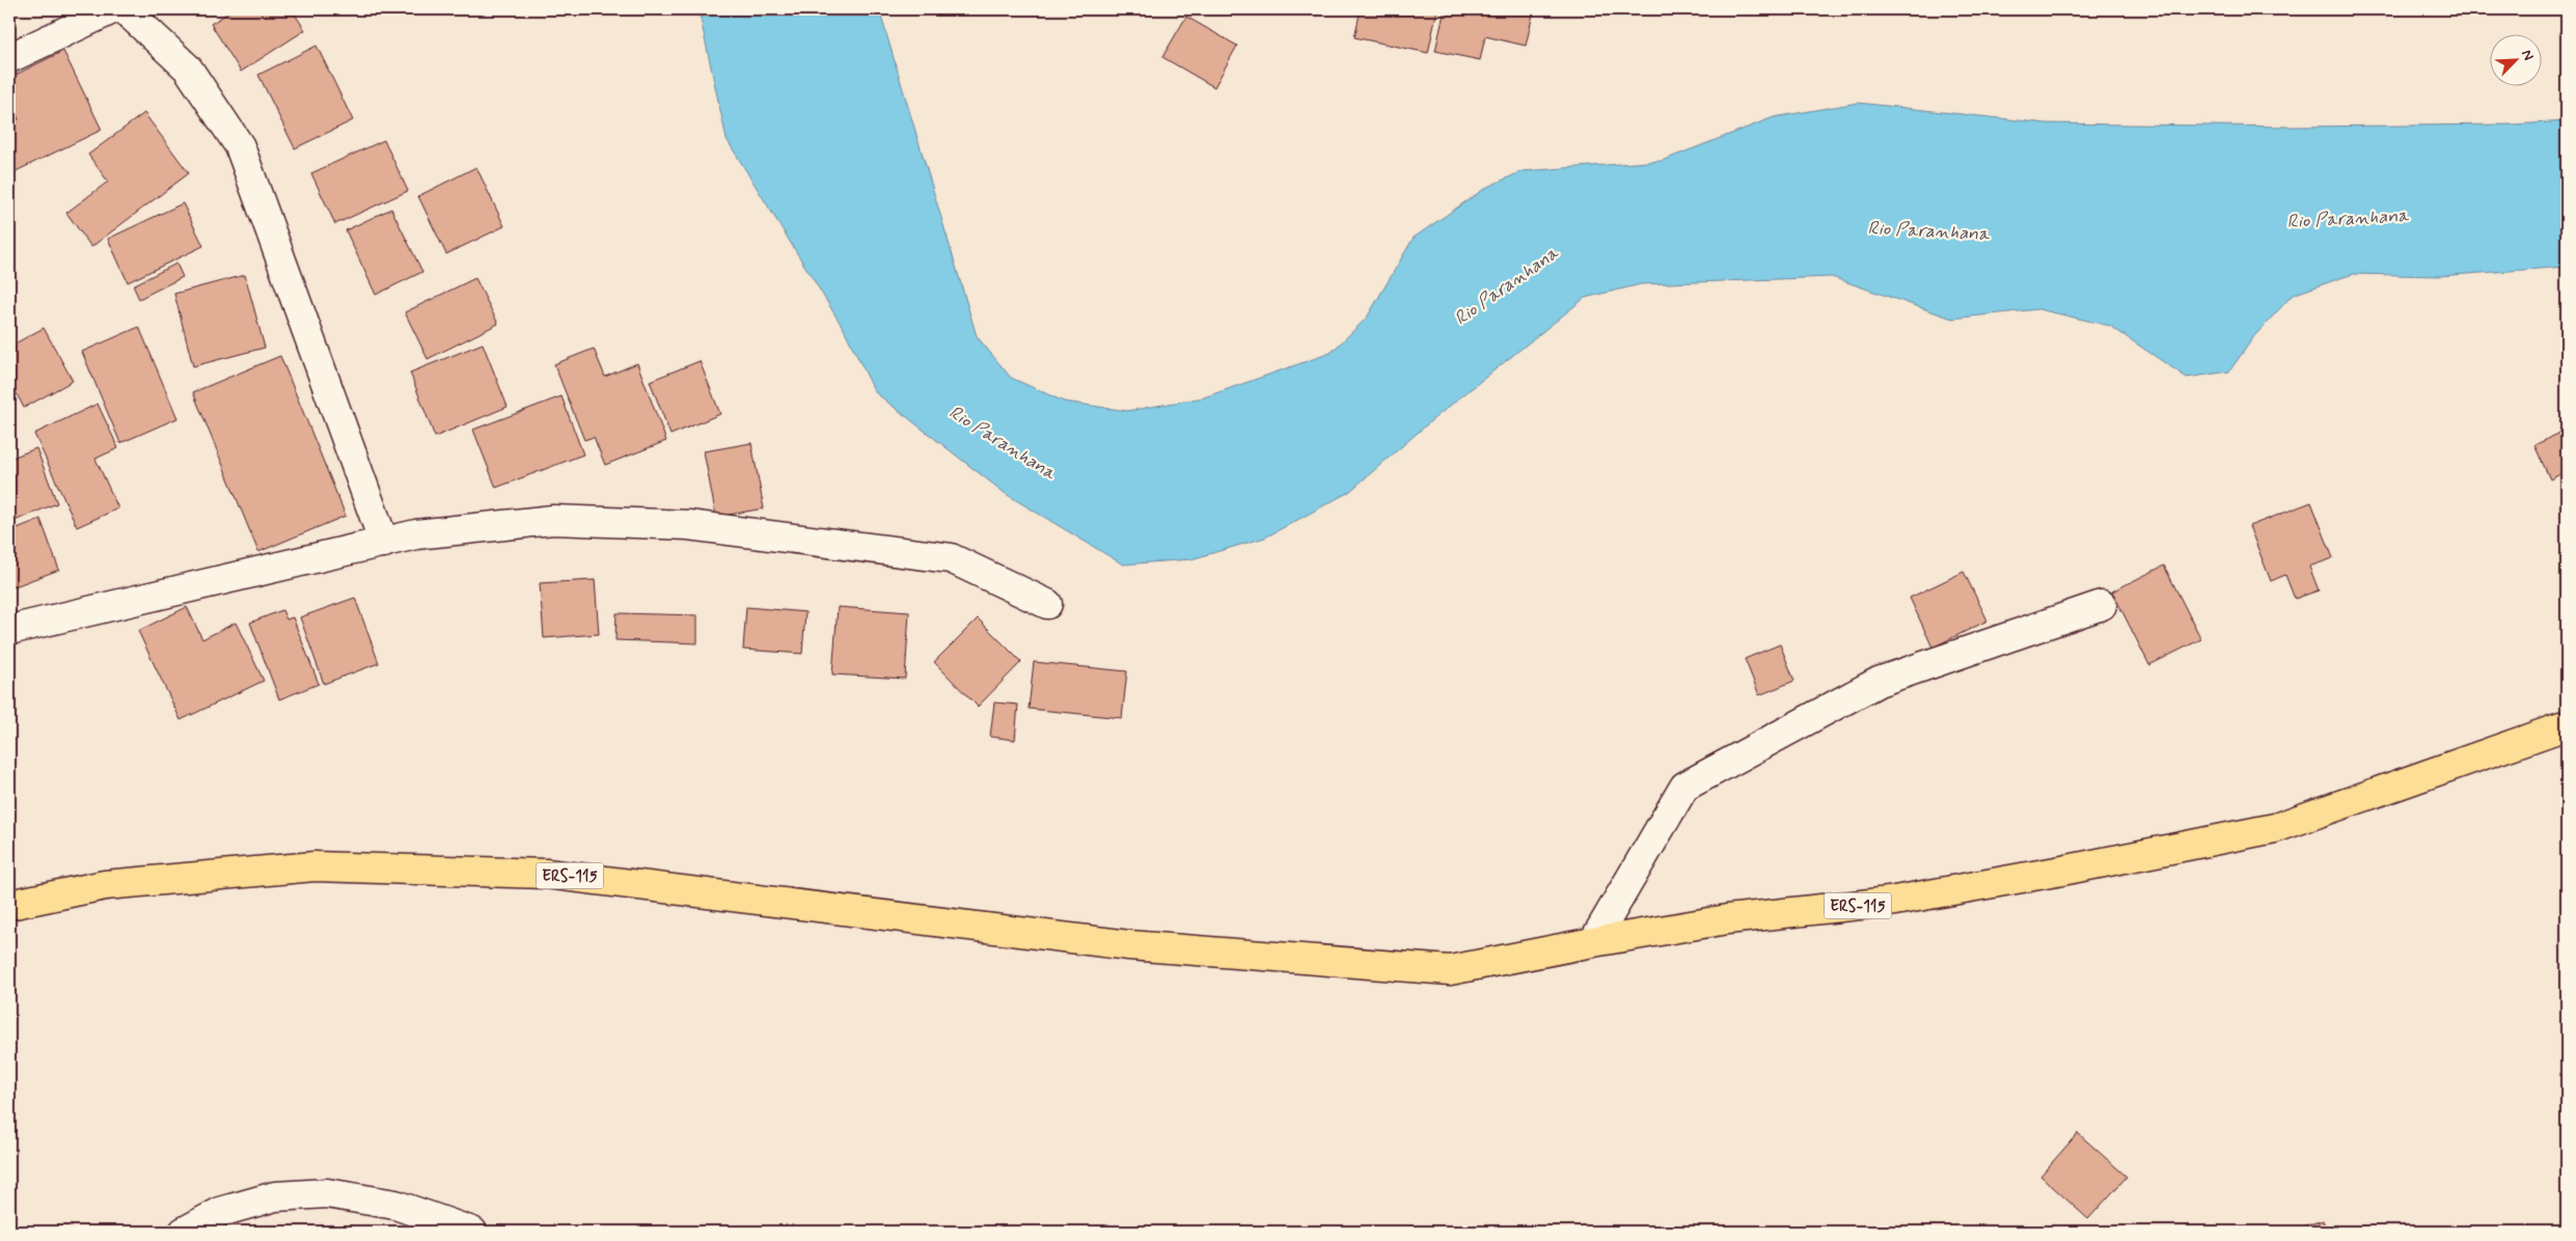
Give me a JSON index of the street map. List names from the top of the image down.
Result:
{
  "streets": {
    "main road": ["ERS-115"]
  },
  "water": ["Rio Paranhana"],
  "north": "top right"
}
